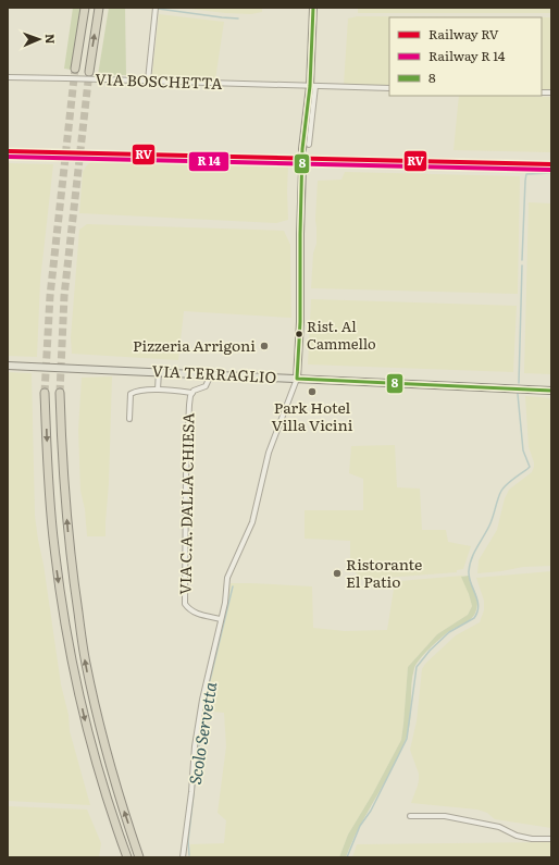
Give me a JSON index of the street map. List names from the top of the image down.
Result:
{
  "streets": {
    "main road": ["VIA TERRAGLIO"],
    "street": ["VIA BOSCHETTA", "VIA C.A. DALLA CHIESA"]
  },
  "crossings": [
    ["VIA TERRAGLIO", "VIA C.A. DALLA CHIESA"]
  ],
  "water": ["Scolo Servetta"],
  "places": [
    "Rist. Al Cammello",
    "Pizzeria Arrigoni",
    "Park Hotel Villa Vicini",
    "Ristorante El Patio"
  ],
  "lines": ["transit line 8", "rail line RV"],
  "legend": ["Railway RV", "Railway R 14", "8"],
  "north": "right"
}
